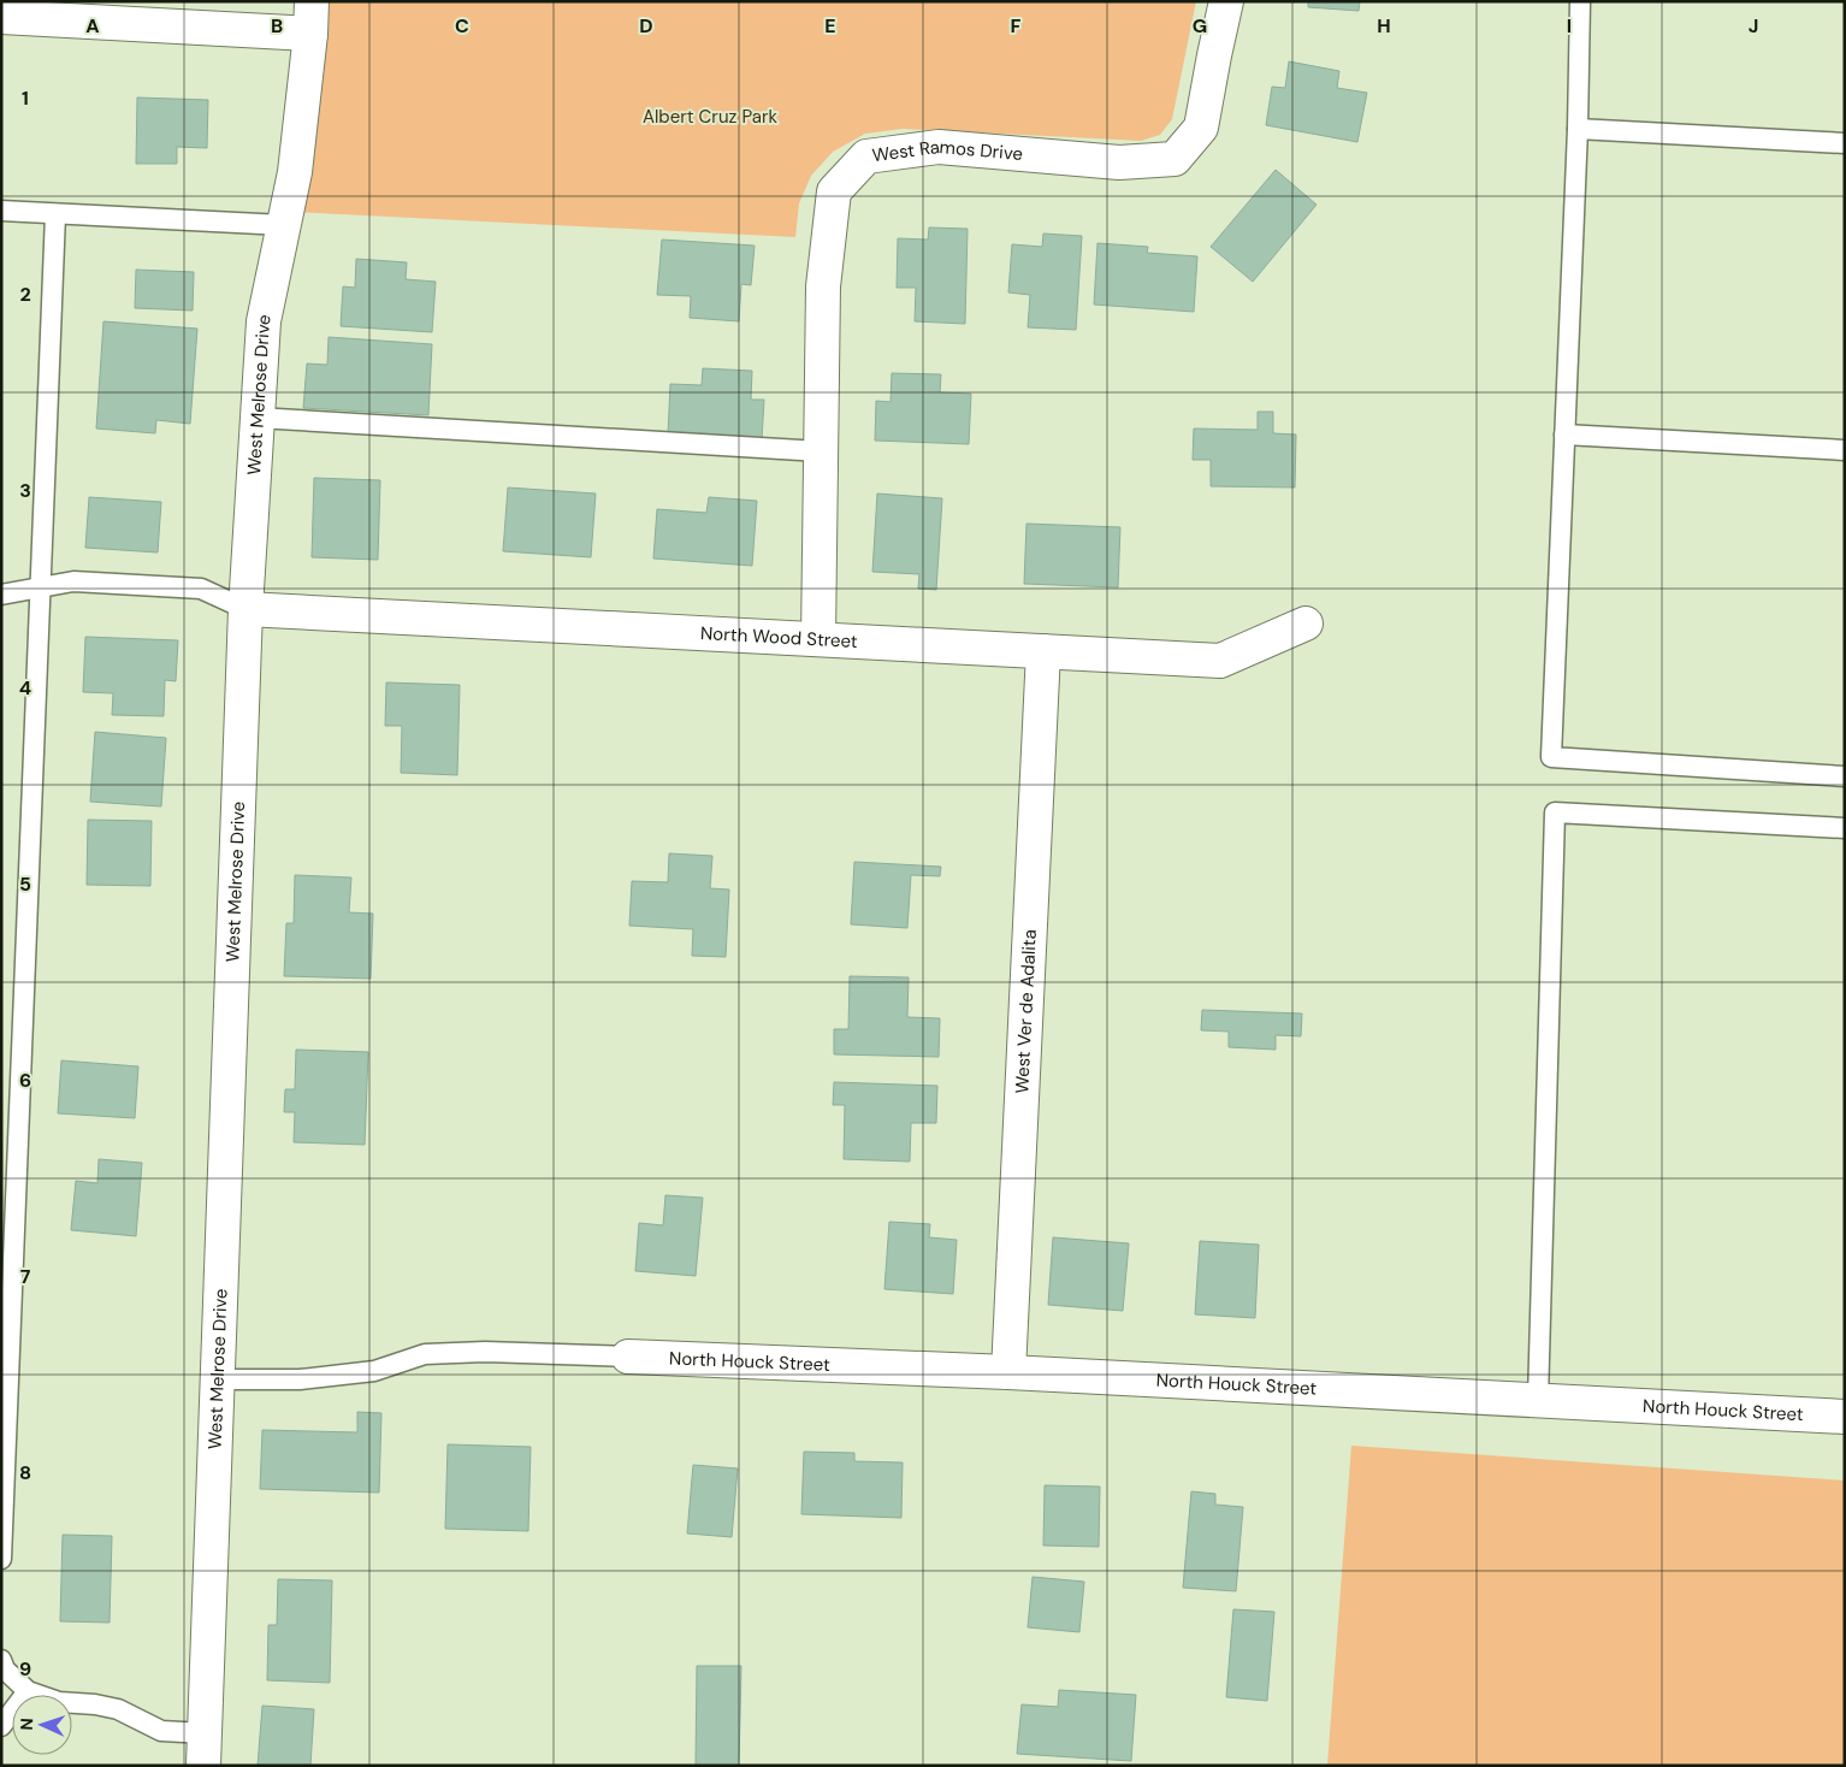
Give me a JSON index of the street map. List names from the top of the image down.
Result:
{
  "streets": {
    "street": [
      "West Ramos Drive",
      "West Melrose Drive",
      "North Wood Street",
      "West Ver de Adalita",
      "North Houck Street"
    ]
  },
  "crossings": [
    ["West Ramos Drive", "North Wood Street"],
    ["West Melrose Drive", "North Wood Street"],
    ["North Wood Street", "West Ver de Adalita"],
    ["West Ver de Adalita", "North Houck Street"]
  ],
  "parks": ["Albert Cruz Park"],
  "north": "left",
  "grid": {
    "columns": [
      "A",
      "B",
      "C",
      "D",
      "E",
      "F",
      "G",
      "H",
      "I",
      "J"
    ],
    "rows": [
      "1",
      "2",
      "3",
      "4",
      "5",
      "6",
      "7",
      "8",
      "9"
    ]
  }
}
